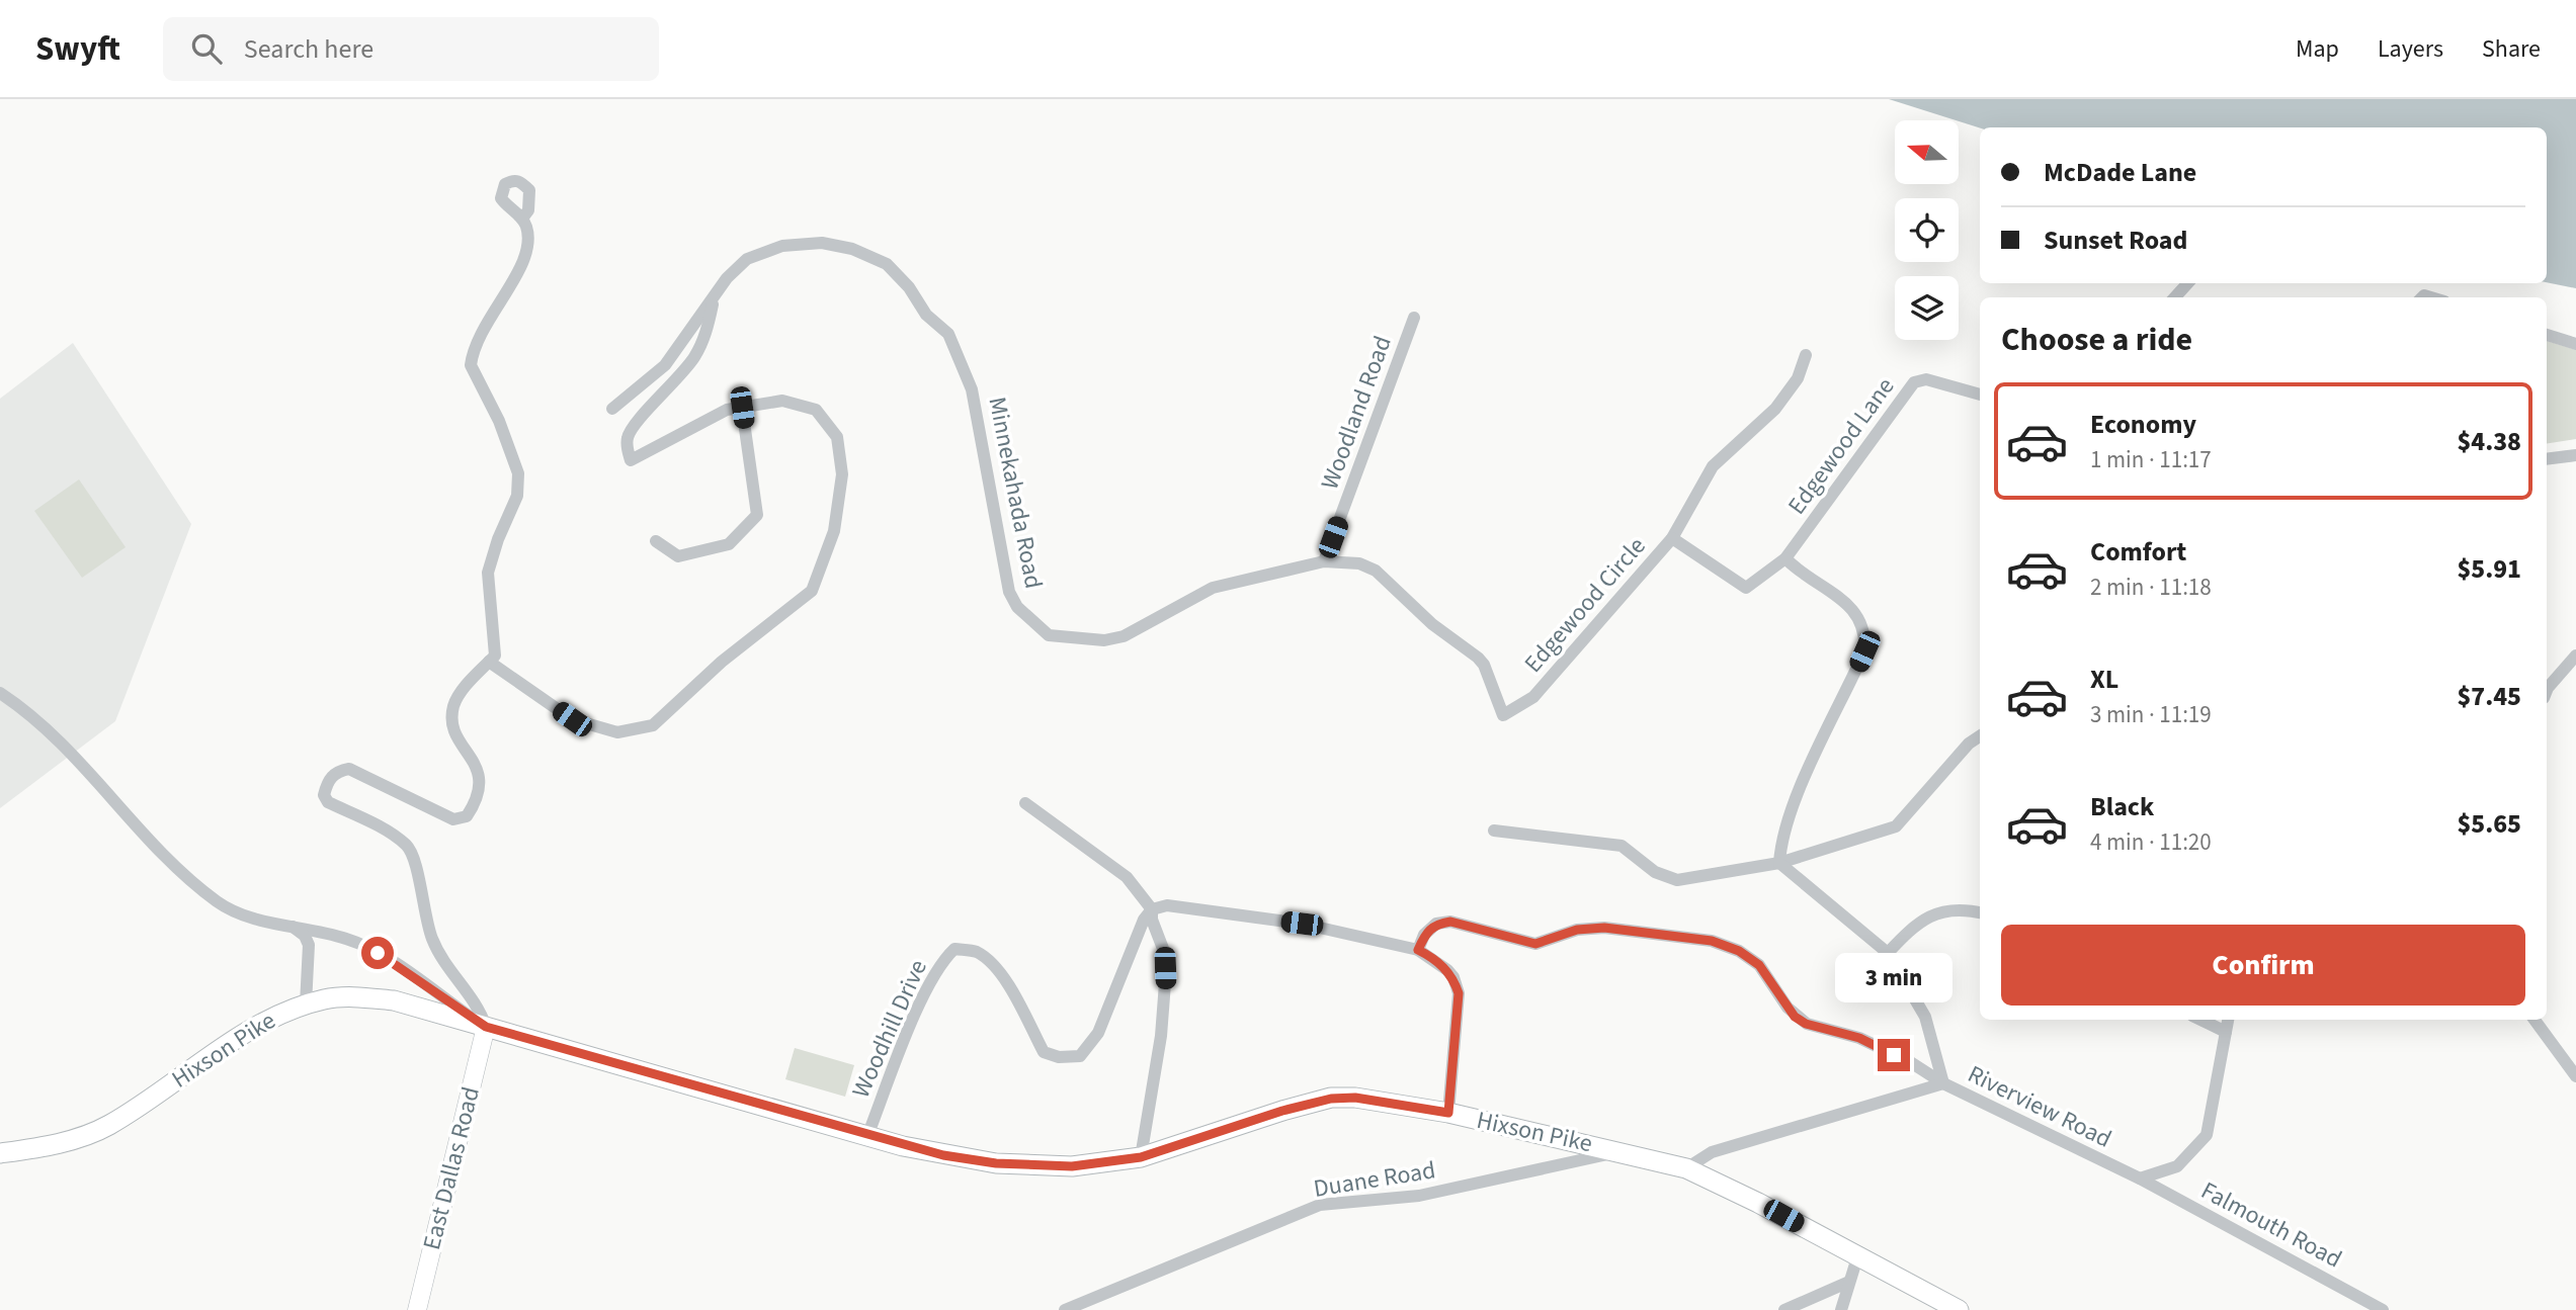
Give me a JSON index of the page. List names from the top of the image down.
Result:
{
  "streets": {
    "main road": ["Hixson Pike"],
    "street": [
      "Woodland Road",
      "Edgewood Lane",
      "Minnekahada Road",
      "Edgewood Circle",
      "Woodhill Drive",
      "Riverview Road",
      "East Dallas Road",
      "Duane Road",
      "Falmouth Road"
    ]
  },
  "crossings": [
    ["Woodland Road", "Minnekahada Road"],
    ["Edgewood Lane", "Edgewood Circle"],
    ["Minnekahada Road", "Edgewood Circle"],
    ["Woodhill Drive", "Hixson Pike"],
    ["Hixson Pike", "Riverview Road"],
    ["Hixson Pike", "East Dallas Road"],
    ["Hixson Pike", "Duane Road"],
    ["Riverview Road", "Falmouth Road"]
  ],
  "north": "left",
  "page": {
    "header": "Swyft",
    "search": "Search here",
    "nav": ["Map", "Layers", "Share"],
    "banner": ["McDade Lane", "Sunset Road"],
    "heading": "Choose a ride",
    "list": [
      {
        "name": "Economy",
        "note": "1 min · 11:17",
        "value": "$4.38"
      },
      {
        "name": "Comfort",
        "note": "2 min · 11:18",
        "value": "$5.91"
      },
      {
        "name": "XL",
        "note": "3 min · 11:19",
        "value": "$7.45"
      },
      {
        "name": "Black",
        "note": "4 min · 11:20",
        "value": "$5.65"
      }
    ],
    "buttons": "Confirm",
    "bubble": "3 min"
  }
}
